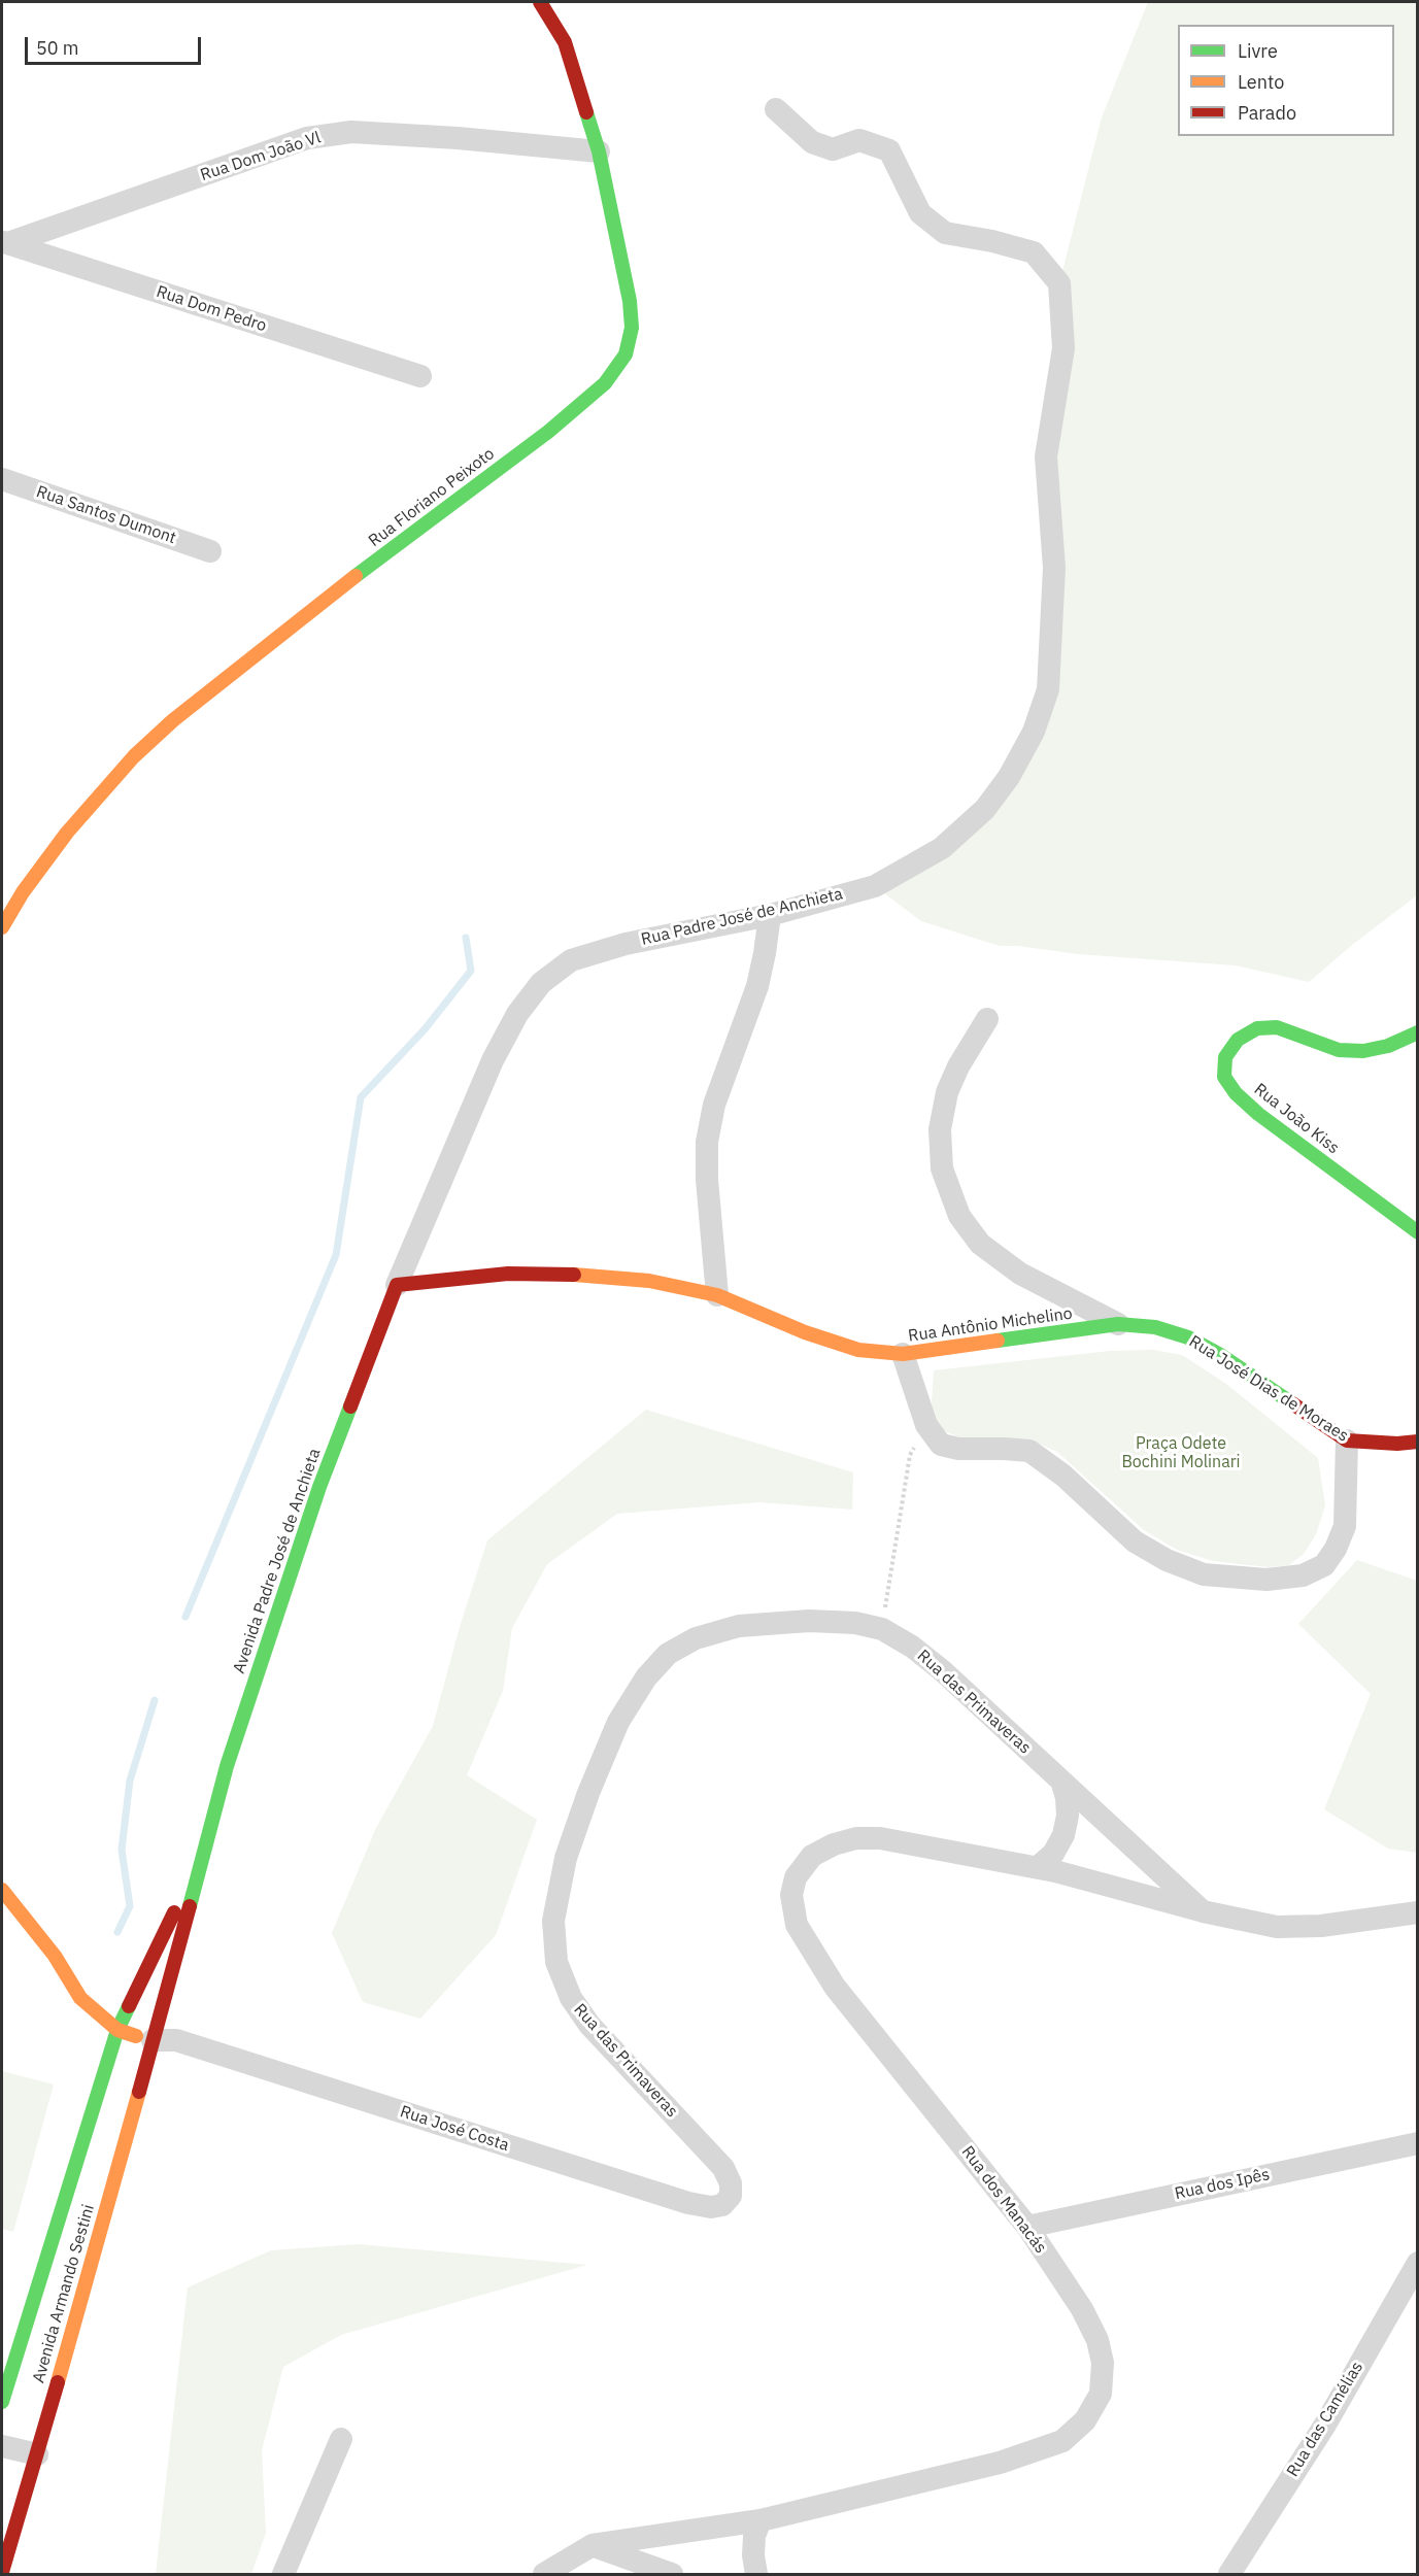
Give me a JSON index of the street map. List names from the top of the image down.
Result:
{
  "streets": {
    "street": [
      "Rua Dom João Vl",
      "Rua Dom Pedro",
      "Rua Floriano Peixoto",
      "Rua Santos Dumont",
      "Rua Padre José de Anchieta",
      "Rua João Kiss",
      "Rua Antônio Michelino",
      "Rua José Dias de Moraes",
      "Avenida Padre José de Anchieta",
      "Rua das Primaveras",
      "Rua José Costa",
      "Rua dos Ipês",
      "Rua dos Manacás",
      "Avenida Armando Sestini",
      "Rua das Camélias"
    ]
  },
  "crossings": [
    ["Rua Dom João Vl", "Rua Dom Pedro"],
    ["Rua Dom João Vl", "Rua Floriano Peixoto"],
    ["Rua Padre José de Anchieta", "Rua Antônio Michelino"],
    ["Rua Padre José de Anchieta", "Avenida Padre José de Anchieta"],
    ["Rua Antônio Michelino", "Rua José Dias de Moraes"],
    ["Rua Antônio Michelino", "Avenida Padre José de Anchieta"],
    ["Rua das Primaveras", "Rua José Costa"],
    ["Rua das Primaveras", "Rua dos Manacás"],
    ["Rua José Costa", "Avenida Armando Sestini"],
    ["Rua dos Ipês", "Rua dos Manacás"]
  ],
  "parks": ["Praça Odete Bochini Molinari"],
  "legend": ["Livre", "Lento", "Parado"],
  "scale_bar": "50 m"
}
